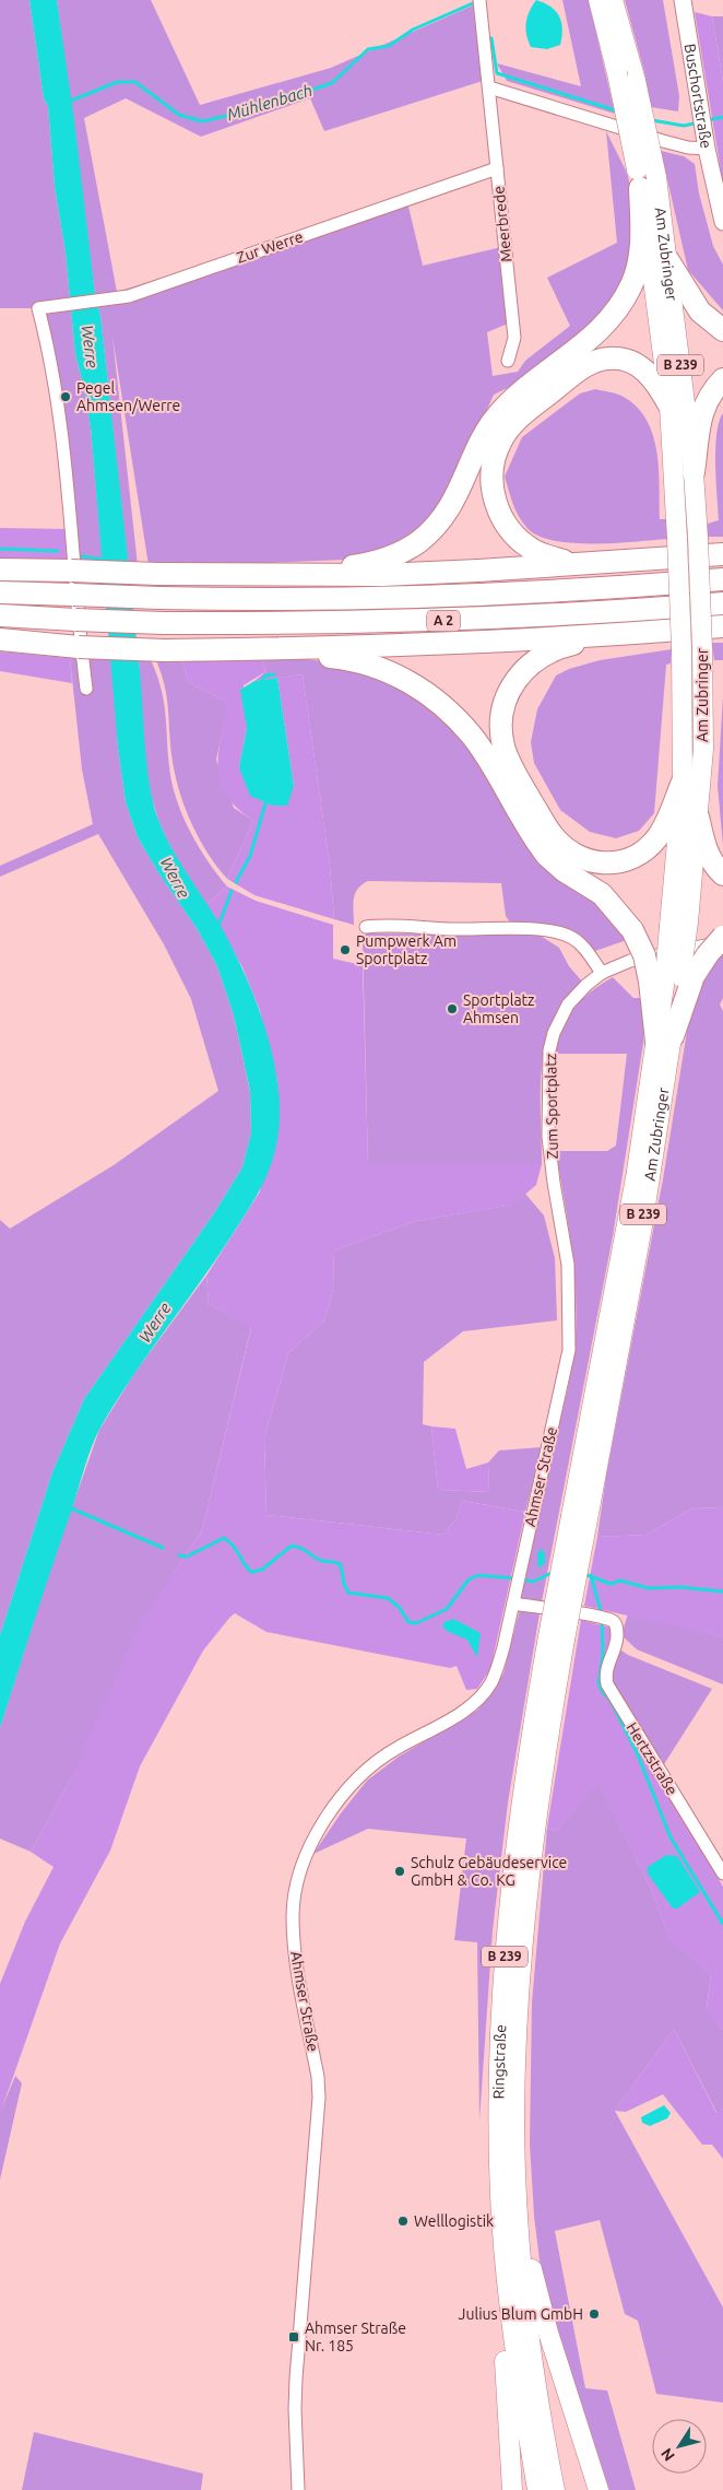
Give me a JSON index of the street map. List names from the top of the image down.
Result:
{
  "streets": {
    "highway": [
      "Am Zubringer",
      "B 239",
      "A 2",
      "Ringstraße"
    ],
    "main road": ["Buschortstraße"],
    "street": [
      "Meerbrede",
      "Zur Werre",
      "Zum Sportplatz",
      "Ahmser Straße",
      "Hertzstraße"
    ]
  },
  "crossings": [
    ["Meerbrede", "Zur Werre"],
    ["Am Zubringer", "Ringstraße"],
    ["Zum Sportplatz", "Ahmser Straße"],
    ["Ahmser Straße", "Hertzstraße"]
  ],
  "water": ["Mühlenbach", "Werre"],
  "places": {
    "other": [
      "Pegel Ahmsen/Werre",
      "Pumpwerk Am Sportplatz",
      "Sportplatz Ahmsen",
      "Schulz Gebäudeservice GmbH & Co. KG",
      "Welllogistik",
      "Julius Blum GmbH"
    ],
    "transit": ["Ahmser Straße Nr. 185"]
  },
  "north": "bottom left"
}
